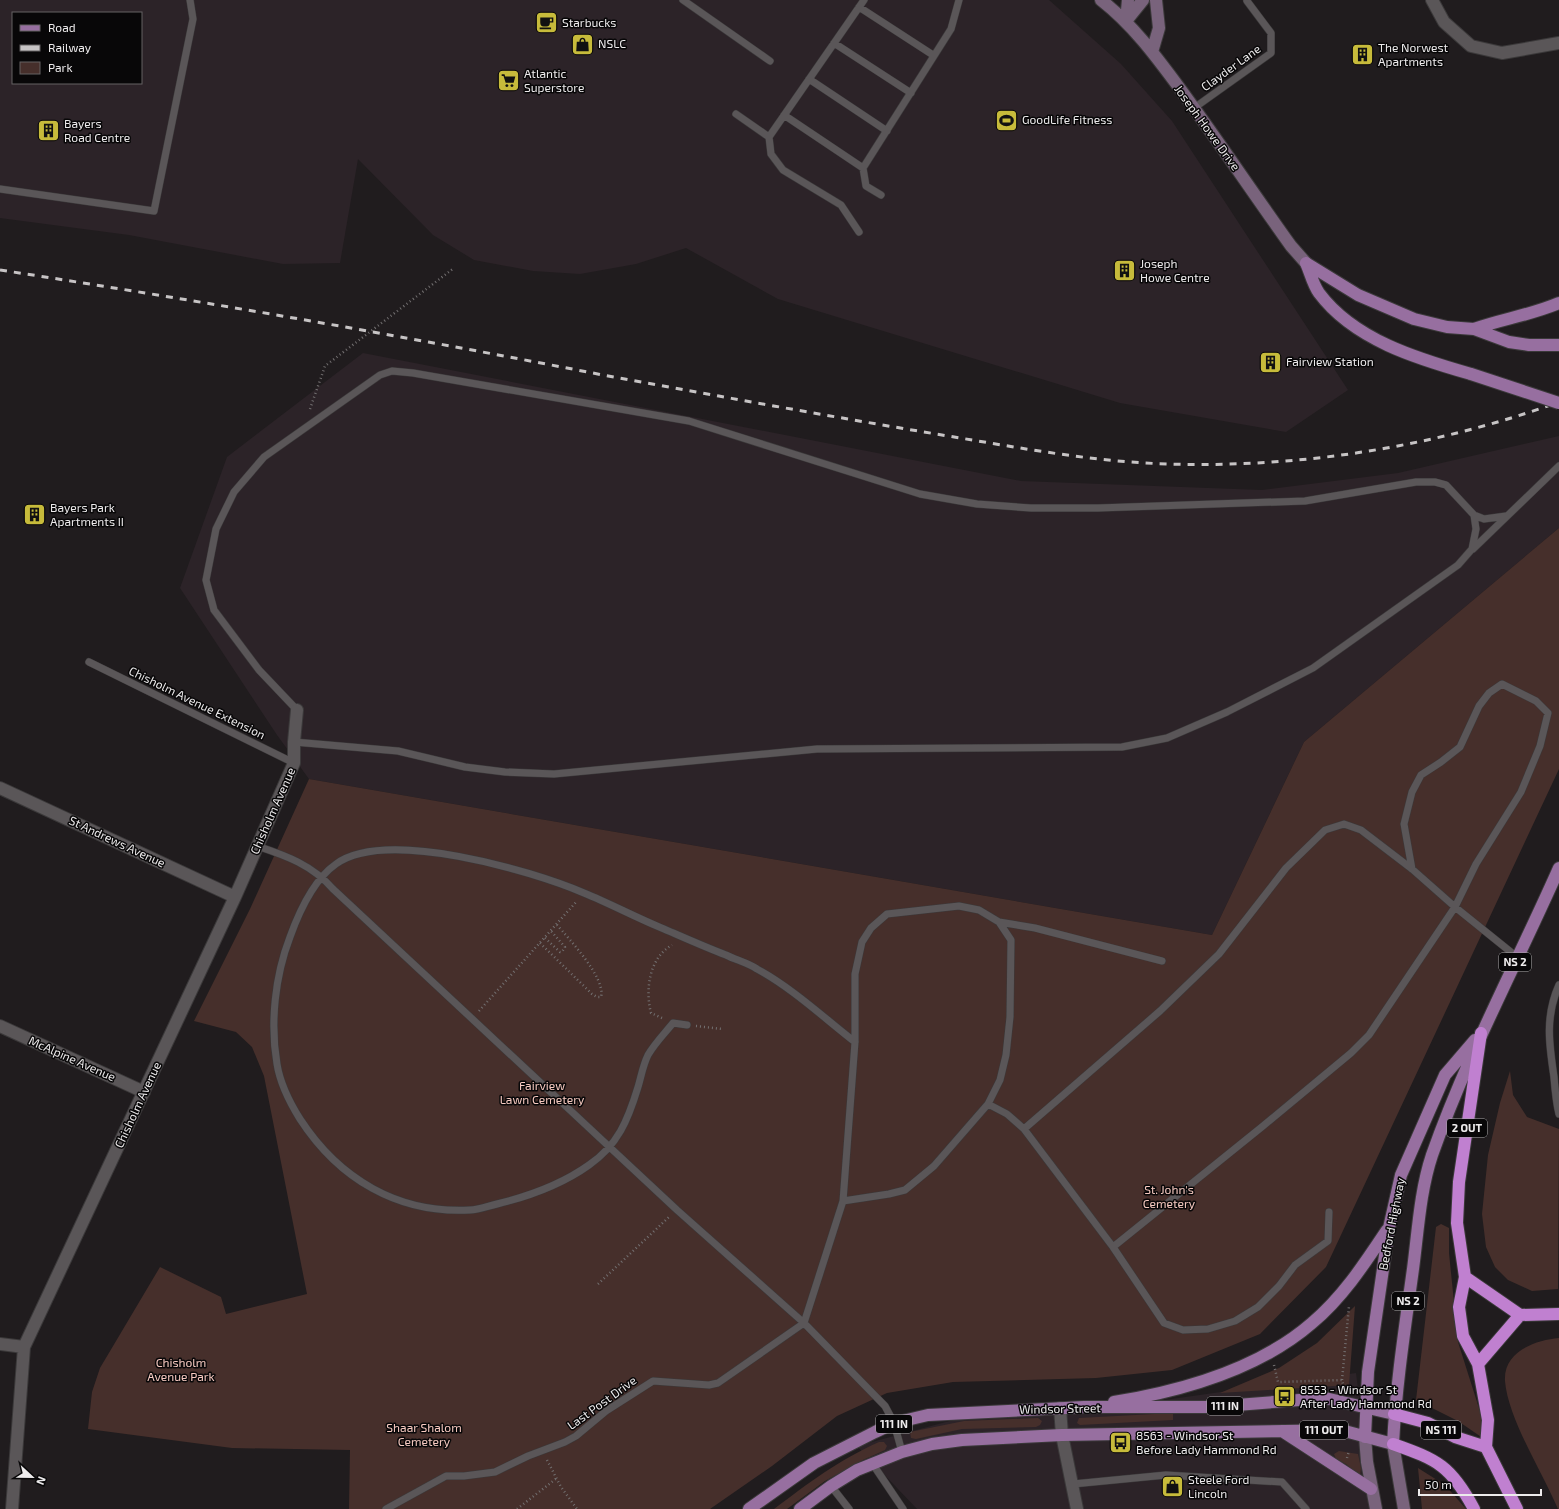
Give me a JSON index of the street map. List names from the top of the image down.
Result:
{
  "streets": {
    "highway": ["2 OUT", "NS 111"],
    "main road": [
      "Joseph Howe Drive",
      "NS 2",
      "Bedford Highway",
      "111 IN",
      "Windsor Street",
      "111 OUT"
    ],
    "street": ["Chisholm Avenue", "St Andrews Avenue", "McAlpine Avenue"],
    "lane": ["Clayder Lane", "Chisholm Avenue Extension", "Last Post Drive"]
  },
  "crossings": [
    ["Clayder Lane", "Joseph Howe Drive"],
    ["Chisholm Avenue Extension", "Chisholm Avenue"],
    ["Chisholm Avenue", "St Andrews Avenue"],
    ["Chisholm Avenue", "McAlpine Avenue"],
    ["2 OUT", "Bedford Highway"],
    ["2 OUT", "NS 111"],
    ["Bedford Highway", "Windsor Street"],
    ["Bedford Highway", "111 OUT"],
    ["Bedford Highway", "NS 111"],
    ["Windsor Street", "NS 111"],
    ["111 OUT", "NS 111"]
  ],
  "parks": [
    "Fairview Lawn Cemetery",
    "St. John's Cemetery",
    "Chisholm Avenue Park",
    "Shaar Shalom Cemetery"
  ],
  "places": {
    "cafe": ["Starbucks"],
    "shop": ["NSLC", "Steele Ford Lincoln"],
    "building": [
      "The Norwest Apartments",
      "Bayers Road Centre",
      "Joseph Howe Centre",
      "Fairview Station",
      "Bayers Park Apartments II"
    ],
    "supermarket": ["Atlantic Superstore"],
    "sports": ["GoodLife Fitness"],
    "bus stop": ["8553 - Windsor St After Lady Hammond Rd", "8563 - Windsor St Before Lady Hammond Rd"]
  },
  "legend": ["Road", "Railway", "Park"],
  "scale_bar": "50 m",
  "north": "right"
}
